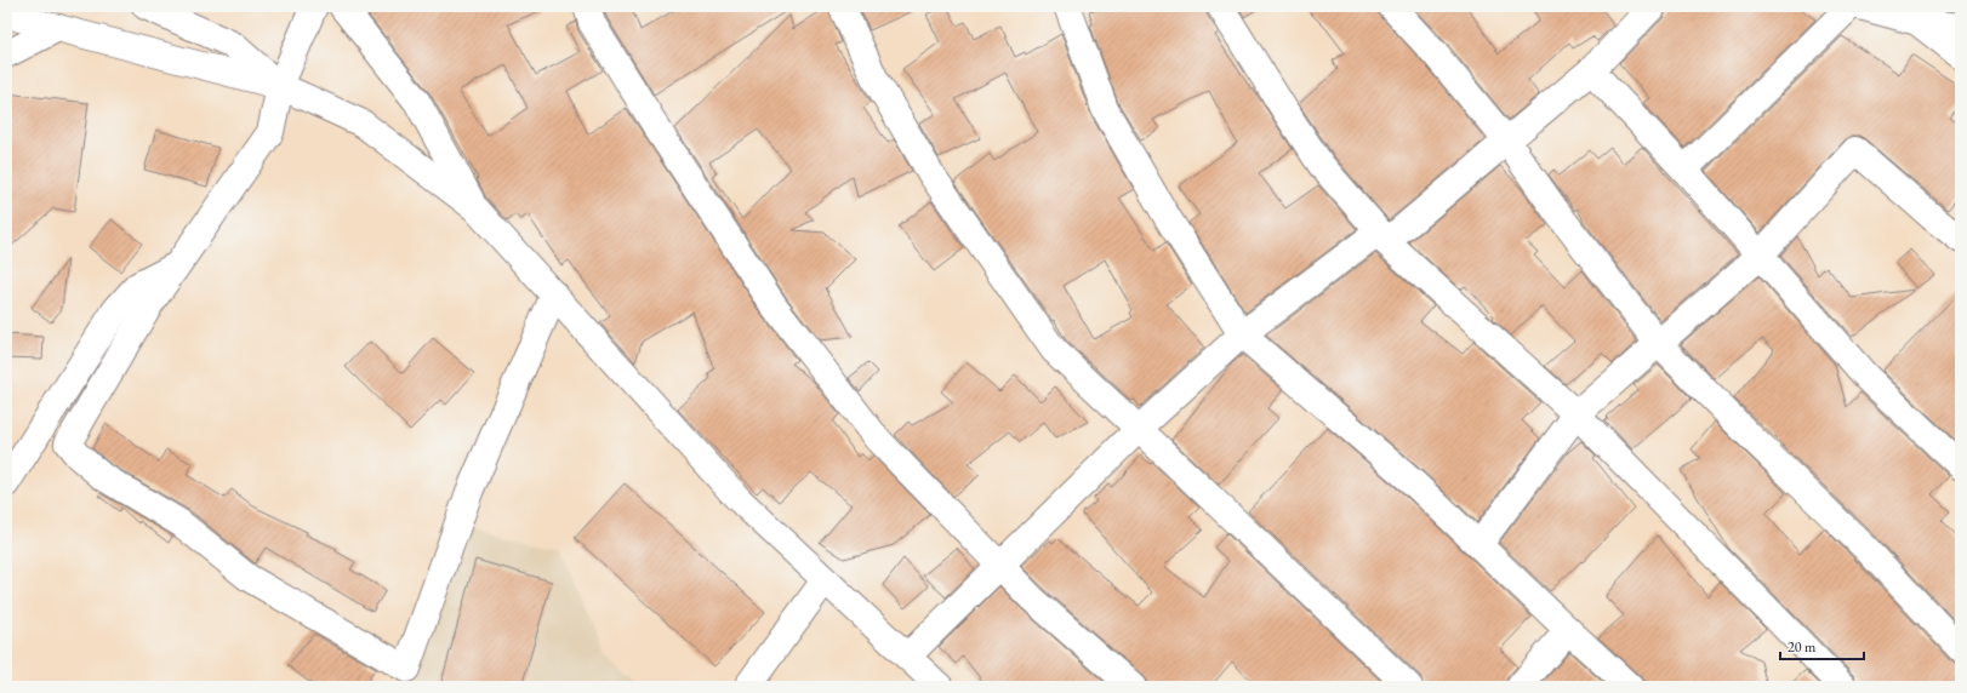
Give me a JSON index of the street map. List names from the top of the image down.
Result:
{
  "scale_bar": "20 m"
}
